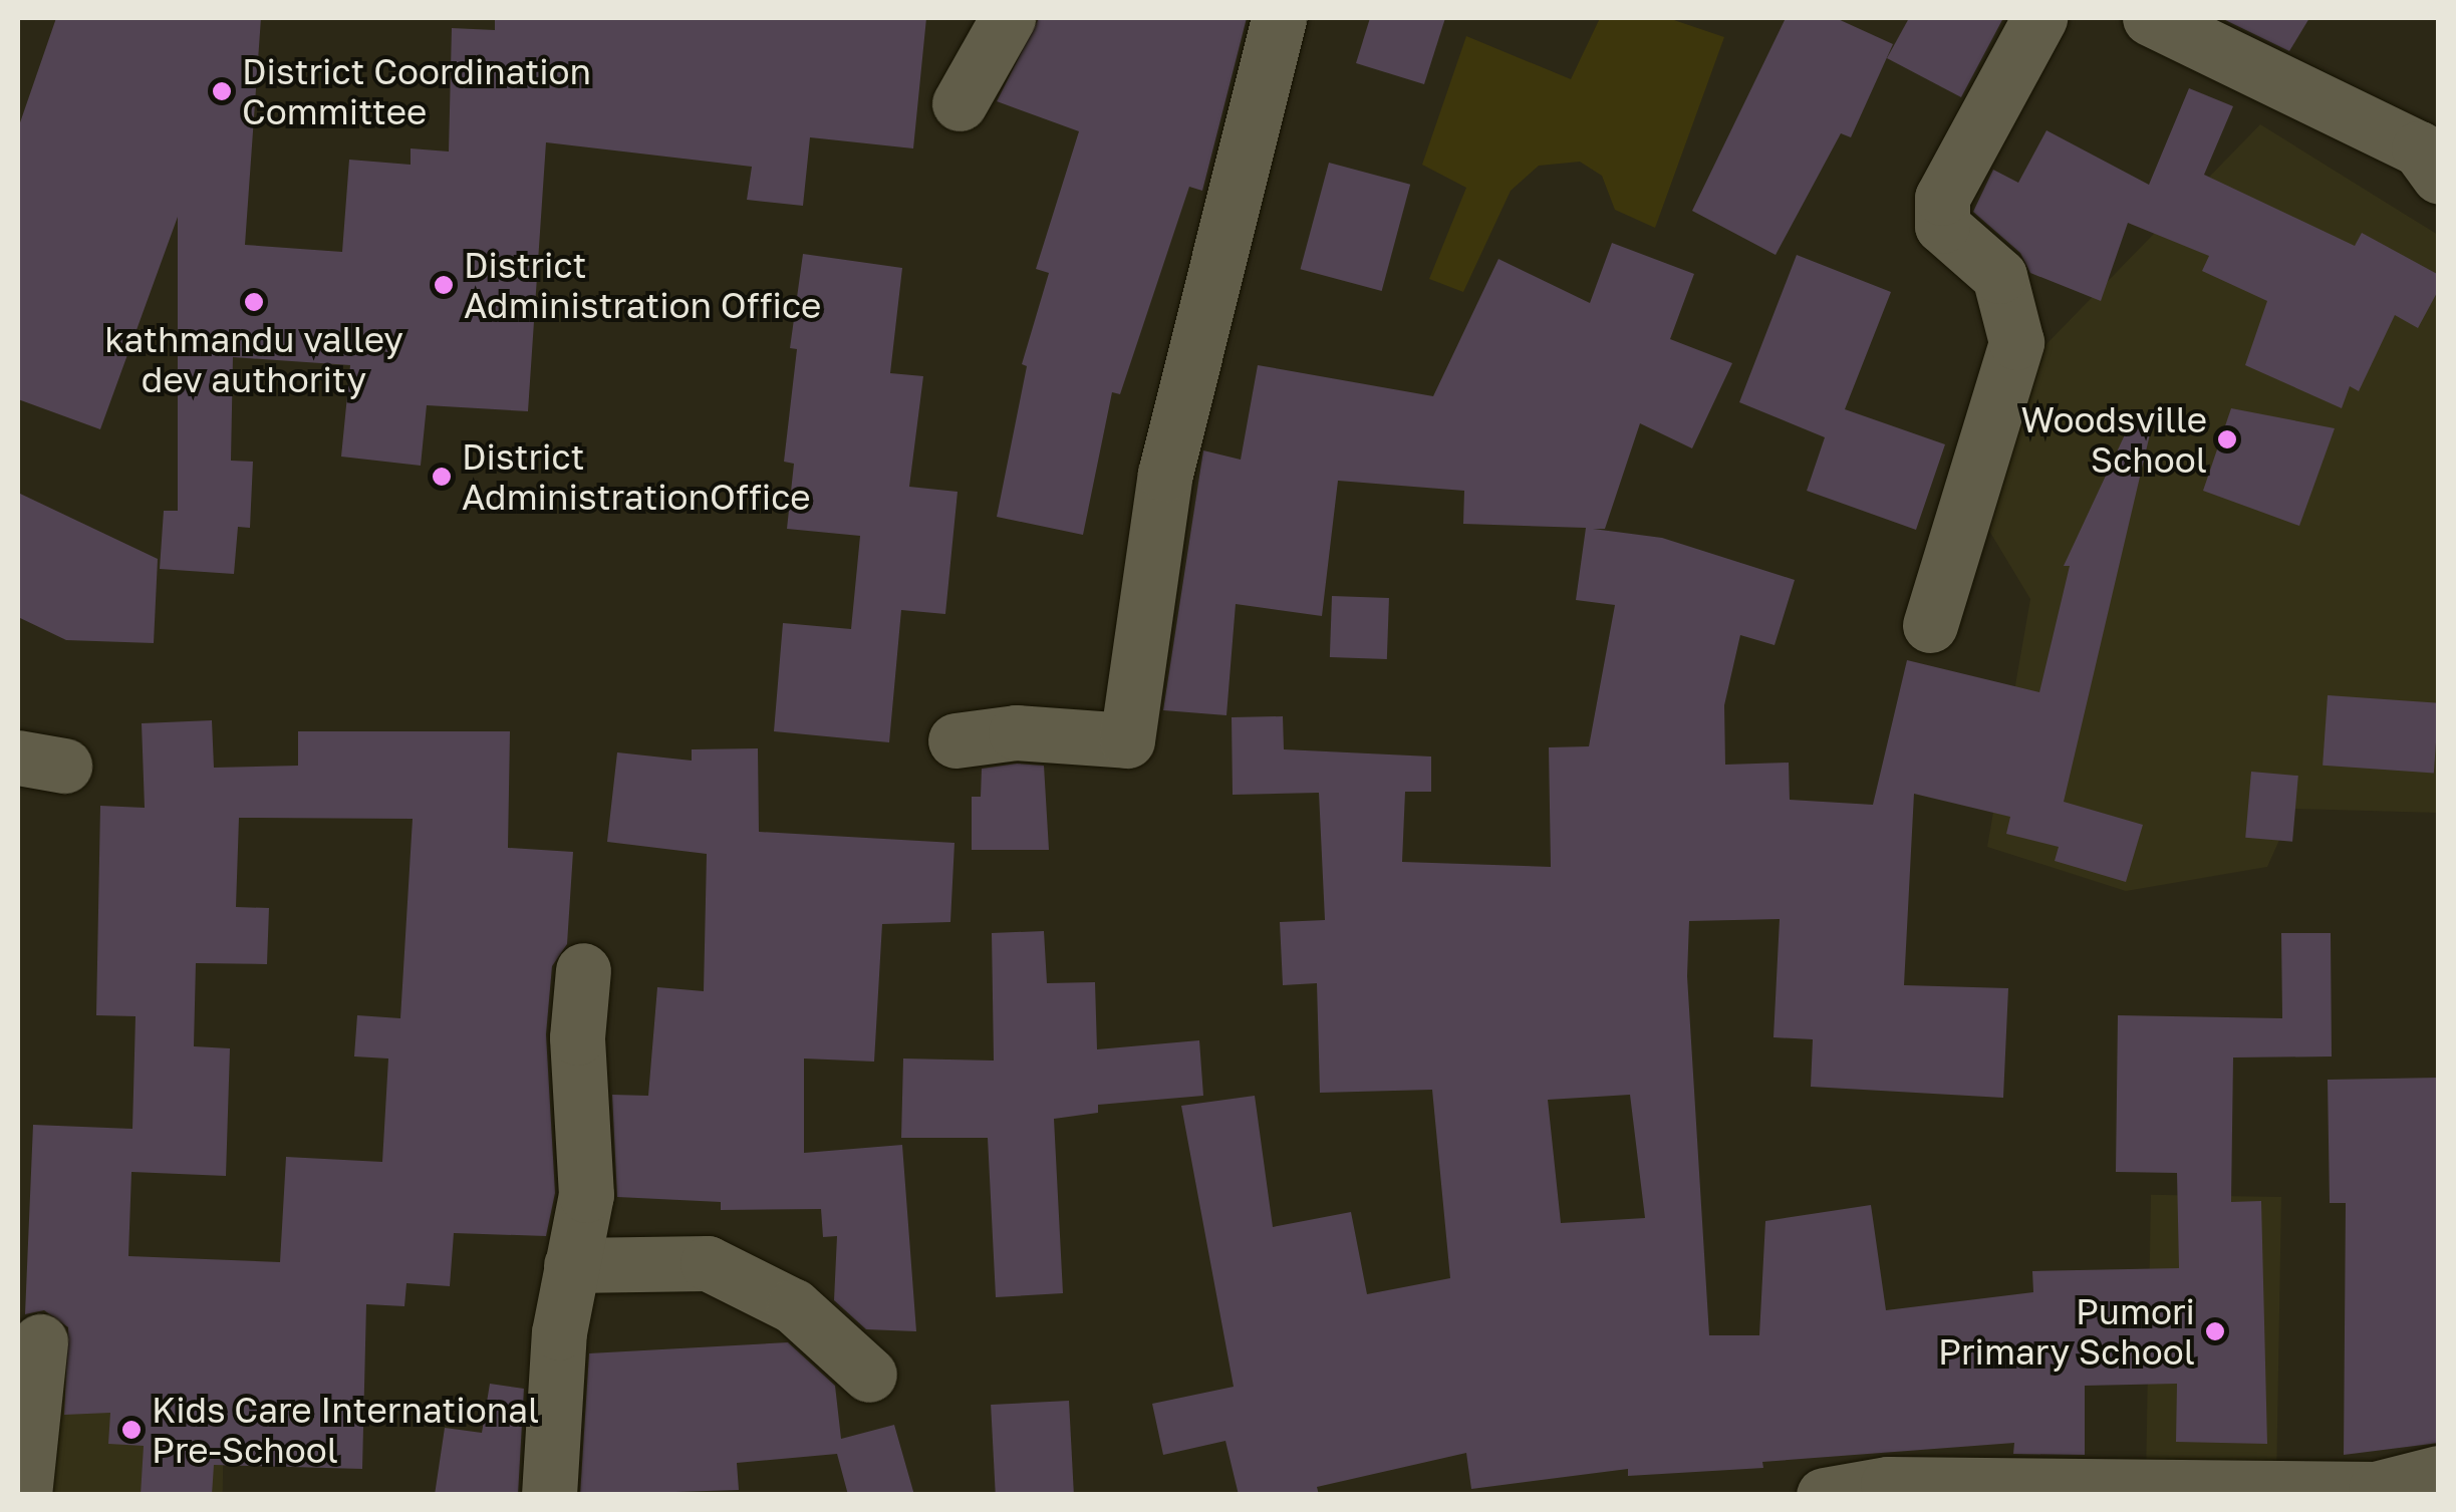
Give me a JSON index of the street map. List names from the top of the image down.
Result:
{
  "places": [
    "District Coordination Committee",
    "District Administration Office",
    "kathmandu valley dev authority",
    "Woodsville School",
    "District AdministrationOffice",
    "Pumori Primary School",
    "Kids Care International Pre-School"
  ]
}
